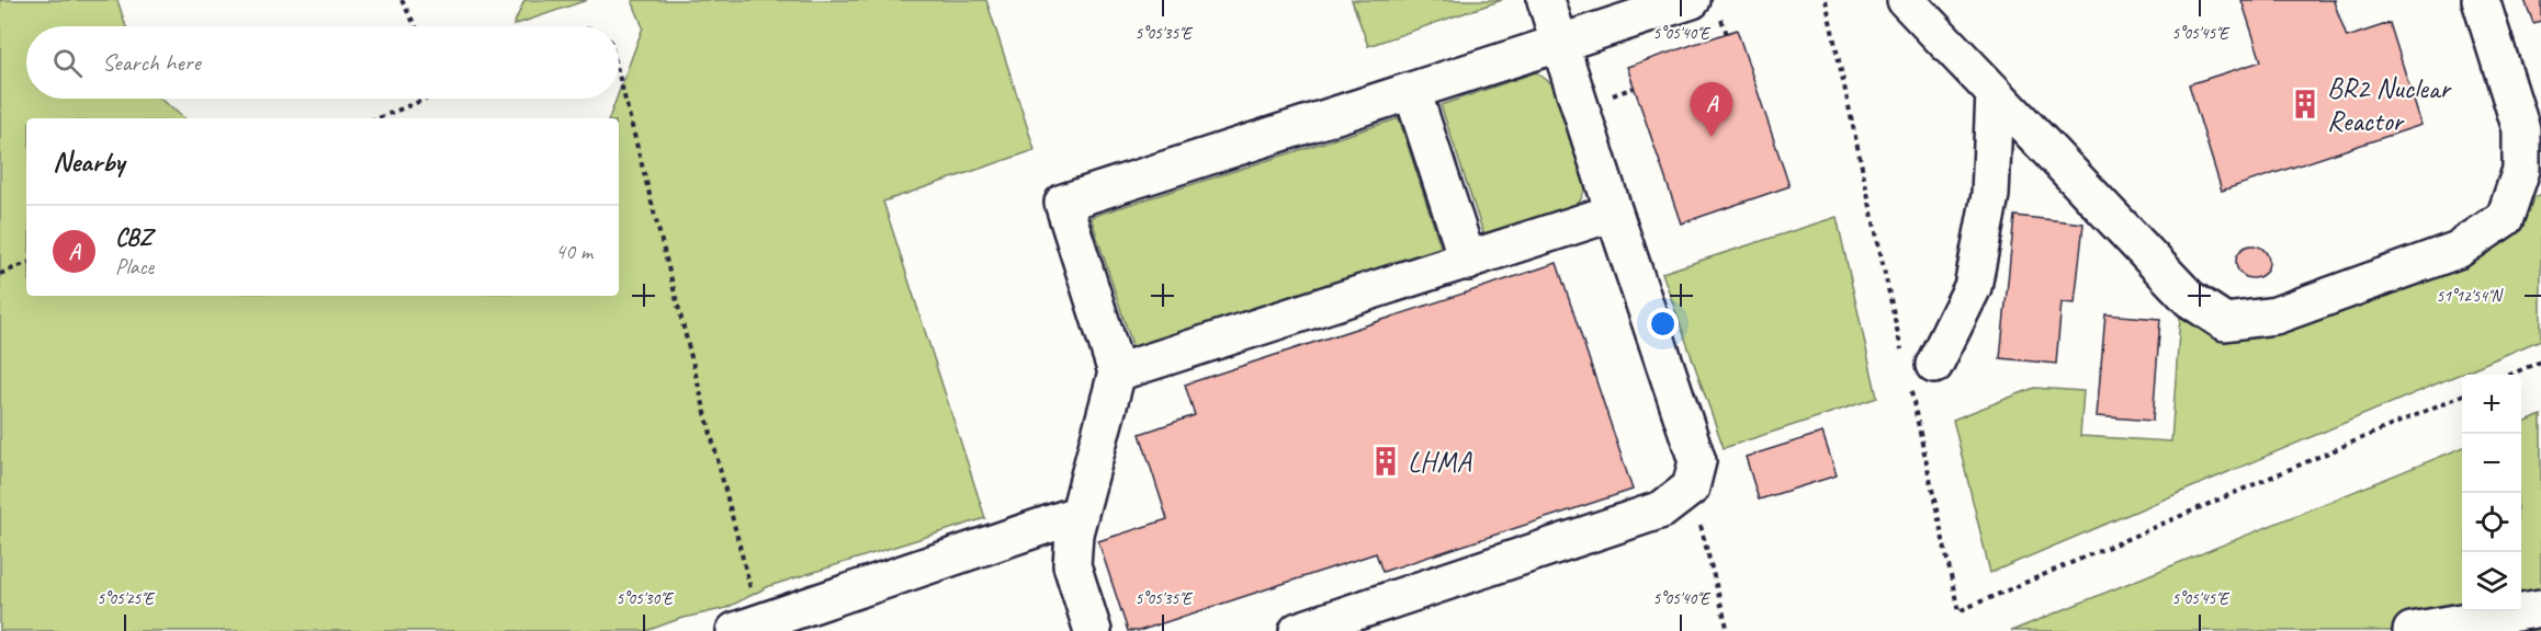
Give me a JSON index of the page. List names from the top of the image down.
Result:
{
  "places": {
    "building": ["BR2 Nuclear Reactor", "LHMA"]
  },
  "page": {
    "search": "Search here",
    "pins": "A",
    "heading": "Nearby",
    "list": [
      {
        "mark": "A",
        "name": "CBZ",
        "note": "Place",
        "value": "40 m"
      }
    ],
    "map_buttons": ["+", "−"]
  },
  "coordinates": [
    "5°05'35\"E",
    "5°05'40\"E",
    "5°05'45\"E",
    "51°12'54\"N",
    "5°05'25\"E",
    "5°05'30\"E"
  ]
}
